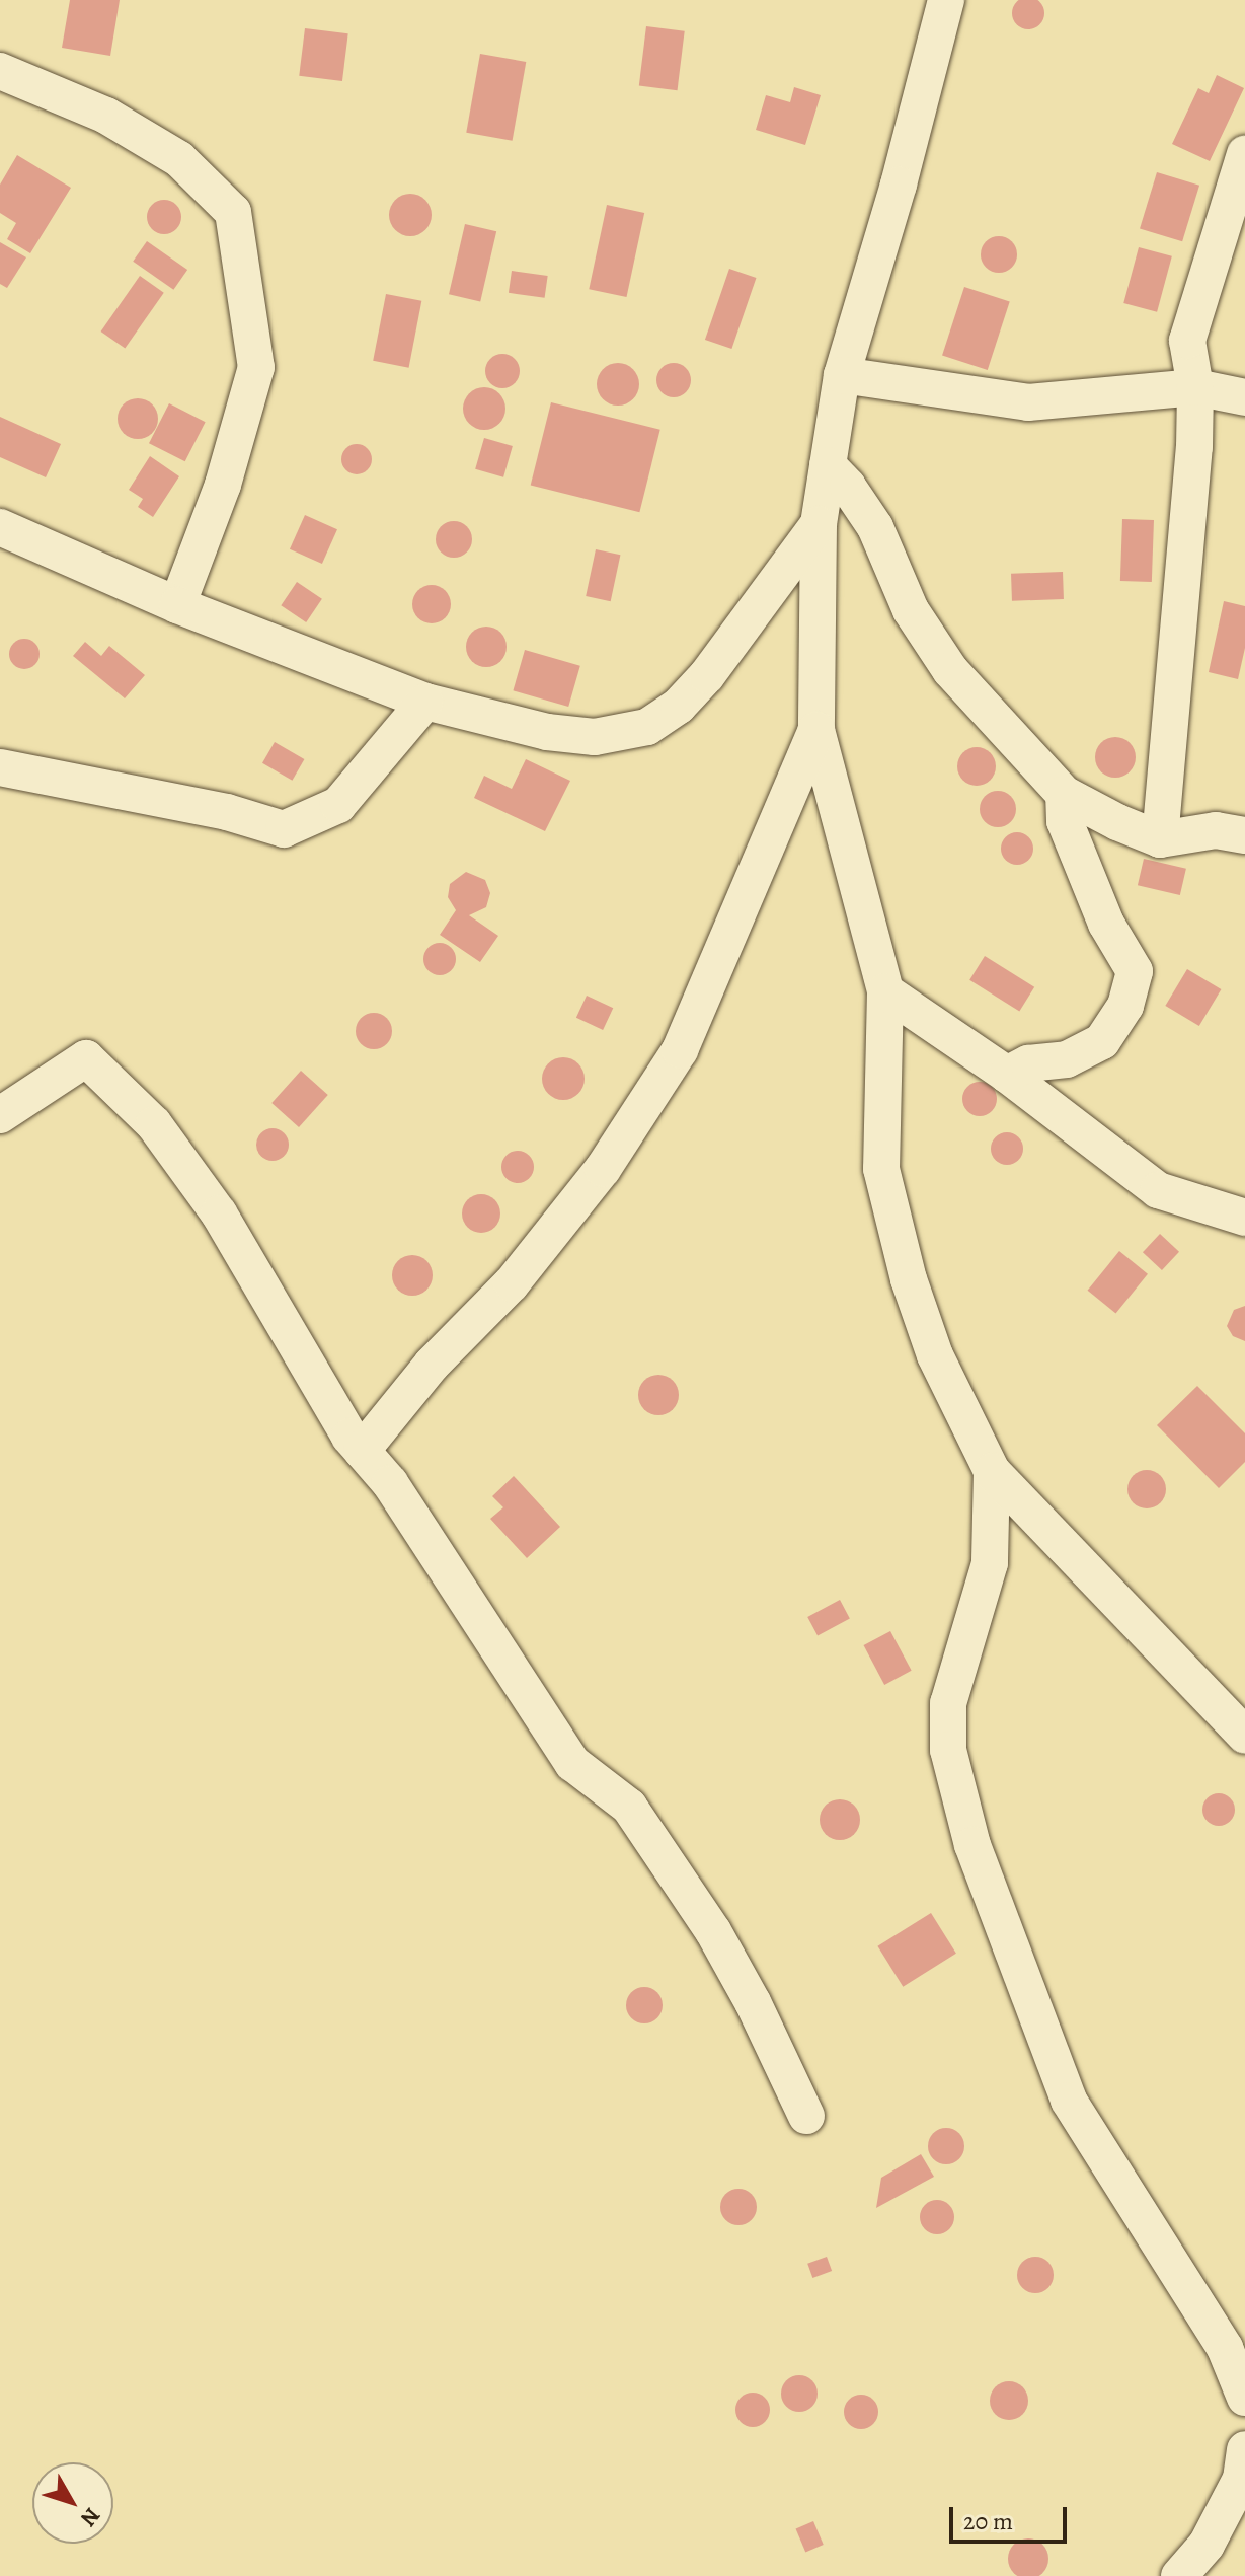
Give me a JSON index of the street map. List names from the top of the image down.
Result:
{
  "scale_bar": "20 m",
  "north": "bottom right"
}
